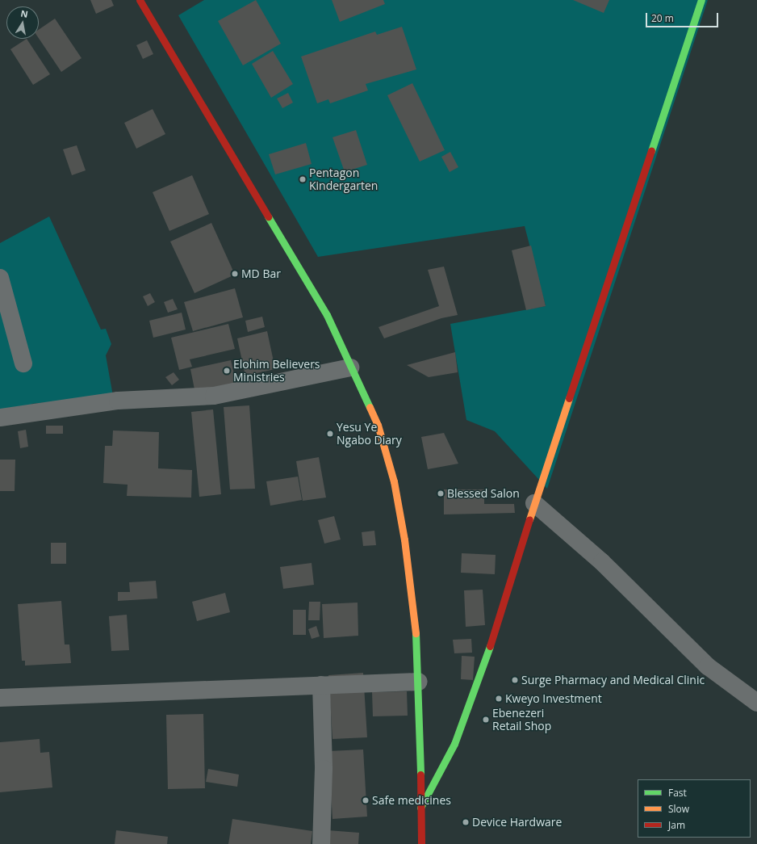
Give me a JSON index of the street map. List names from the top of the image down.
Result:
{
  "places": [
    "Pentagon Kindergarten",
    "MD Bar",
    "Elohim Believers Ministries",
    "Yesu Ye Ngabo Diary",
    "Blessed Salon",
    "Surge Pharmacy and Medical Clinic",
    "Kweyo Investment",
    "Ebenezeri Retail Shop",
    "Safe medicines",
    "Device Hardware"
  ],
  "legend": ["Fast", "Slow", "Jam"],
  "scale_bar": "20 m",
  "north": "top"
}
